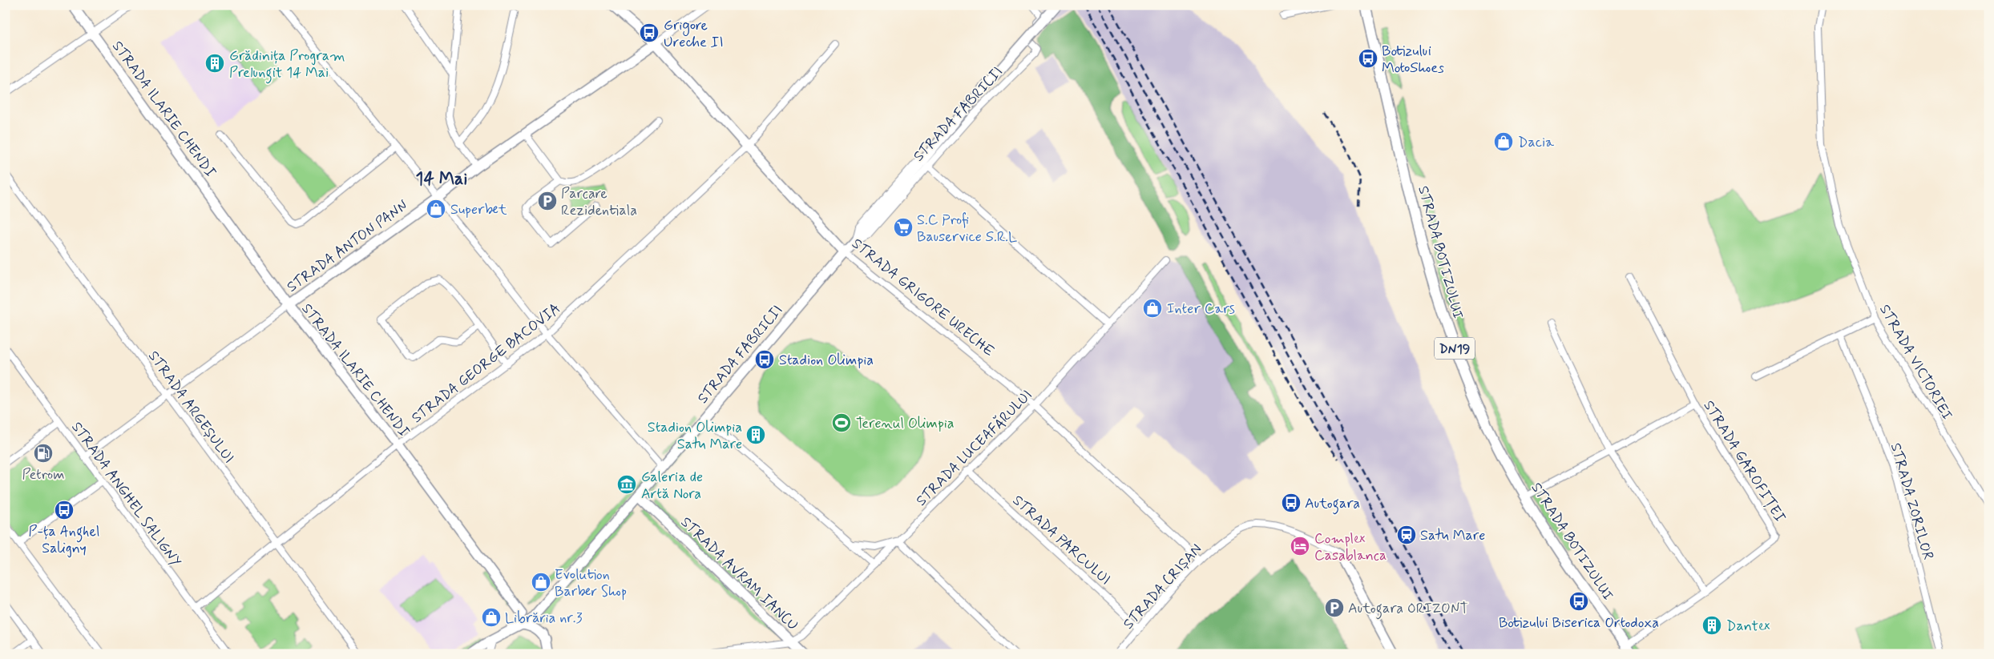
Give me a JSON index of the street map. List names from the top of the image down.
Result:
{
  "streets": {
    "main road": ["STRADA BOTIZULUI", "DN19"],
    "street": [
      "STRADA ILARIE CHENDI",
      "STRADA FABRICII",
      "STRADA ANTON PANN",
      "STRADA GRIGORE URECHE",
      "STRADA VICTORIEI",
      "STRADA GEORGE BACOVIA",
      "STRADA ARGEȘULUI",
      "STRADA LUCEAFĂRULUI",
      "STRADA GAROFIȚEI",
      "STRADA ANGHEL SALIGNY",
      "STRADA ZORILOR",
      "STRADA PARCULUI",
      "STRADA AVRAM IANCU",
      "STRADA CRIȘAN"
    ]
  },
  "crossings": [
    ["STRADA ILARIE CHENDI", "STRADA FABRICII"],
    ["STRADA ILARIE CHENDI", "STRADA ANTON PANN"],
    ["STRADA ILARIE CHENDI", "STRADA GEORGE BACOVIA"],
    ["STRADA FABRICII", "STRADA GRIGORE URECHE"],
    ["STRADA FABRICII", "STRADA AVRAM IANCU"],
    ["STRADA ANTON PANN", "STRADA GRIGORE URECHE"],
    ["STRADA ANTON PANN", "STRADA ARGEȘULUI"],
    ["STRADA ANTON PANN", "STRADA ANGHEL SALIGNY"],
    ["STRADA BOTIZULUI", "STRADA GAROFIȚEI"],
    ["STRADA GRIGORE URECHE", "STRADA GEORGE BACOVIA"],
    ["STRADA GRIGORE URECHE", "STRADA LUCEAFĂRULUI"],
    ["STRADA GRIGORE URECHE", "STRADA CRIȘAN"],
    ["STRADA GEORGE BACOVIA", "STRADA ARGEȘULUI"],
    ["STRADA GEORGE BACOVIA", "STRADA ANGHEL SALIGNY"],
    ["STRADA LUCEAFĂRULUI", "STRADA PARCULUI"],
    ["STRADA LUCEAFĂRULUI", "STRADA AVRAM IANCU"],
    ["STRADA PARCULUI", "STRADA CRIȘAN"]
  ],
  "districts": ["14 Mai"],
  "places": {
    "bus stop": [
      "Grigore Ureche II",
      "Botizului MotoShoes",
      "Stadion Olimpia",
      "Autogara",
      "P-ța Anghel Saligny",
      "Botizului Biserica Ortodoxa"
    ],
    "building": ["Grădinița Program Prelungit 14 Mai", "Stadion Olimpia Satu Mare", "Dantex"],
    "shop": [
      "Dacia",
      "Superbet",
      "Inter Cars",
      "Evolution Barber Shop",
      "Librăria nr.3"
    ],
    "parking": ["Parcare Rezidentiala", "Autogara ORIZONT"],
    "supermarket": ["S.C Profi Bauservice S.R.L"],
    "sports": ["Terenul Olimpia"],
    "fuel station": ["Petrom"],
    "museum": ["Galeria de Artă Nora"],
    "station": ["Satu Mare"],
    "hotel": ["Complex Casablanca"]
  }
}
